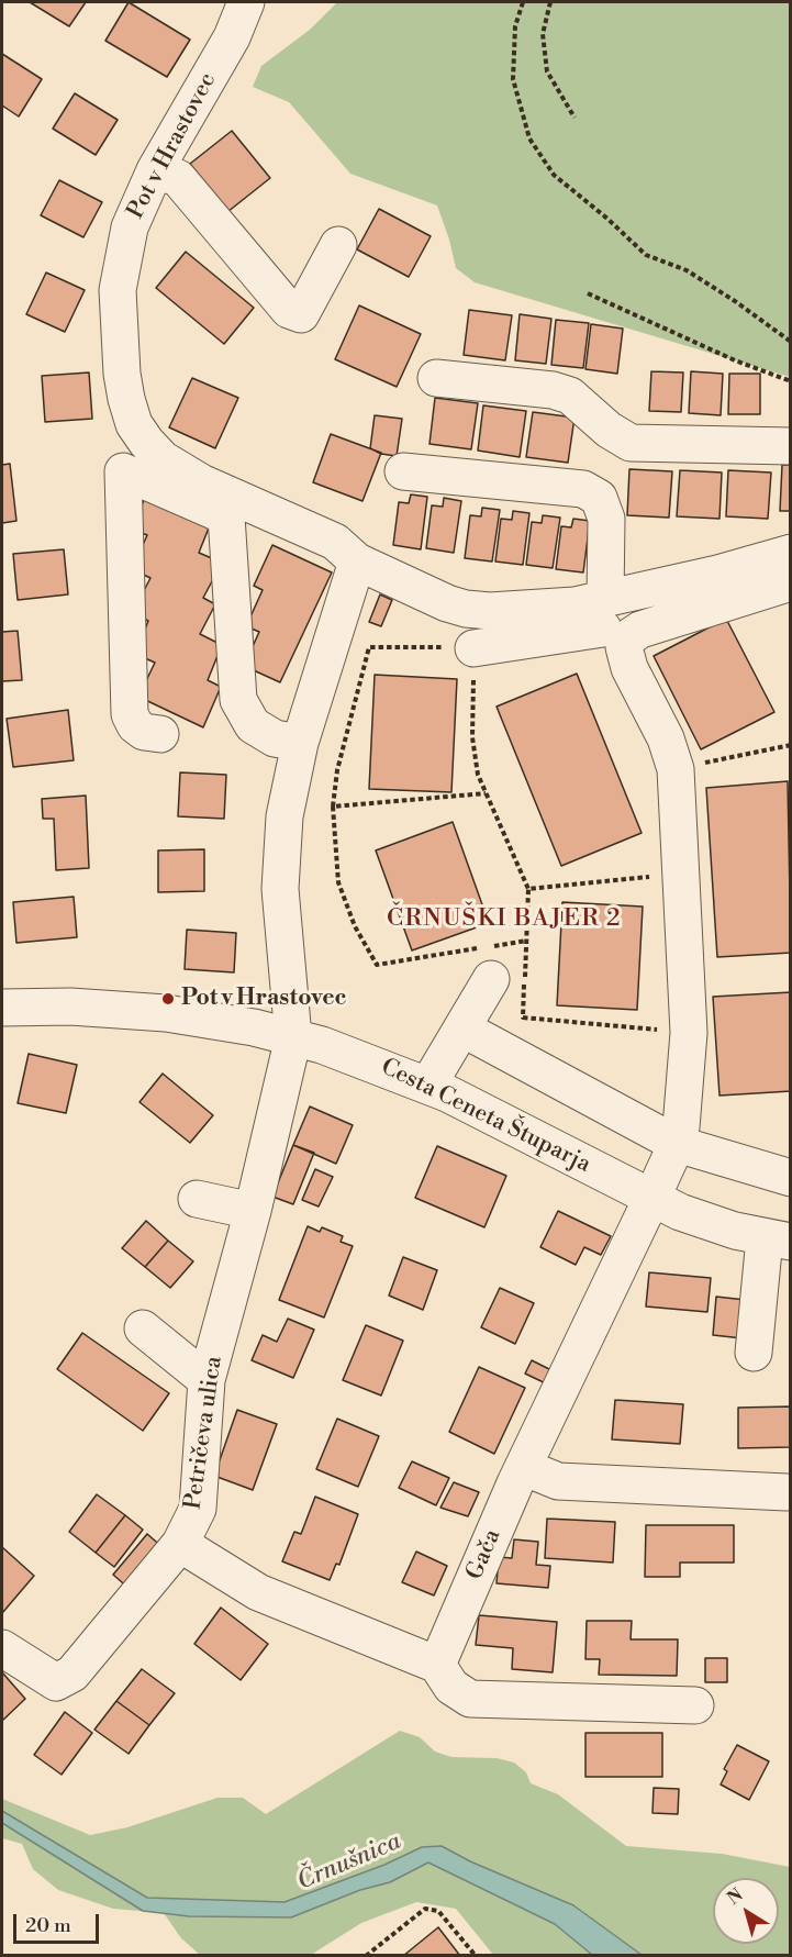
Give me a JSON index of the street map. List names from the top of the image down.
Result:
{
  "streets": {
    "street": [
      "Pot v Hrastovec",
      "Cesta Ceneta Štuparja",
      "Petričeva ulica",
      "Gača"
    ]
  },
  "crossings": [
    ["Cesta Ceneta Štuparja", "Petričeva ulica"],
    ["Cesta Ceneta Štuparja", "Gača"]
  ],
  "districts": ["ČRNUŠKI BAJER 2"],
  "water": ["Črnušnica"],
  "places": ["Pot v Hrastovec"],
  "scale_bar": "20 m",
  "north": "top left"
}
